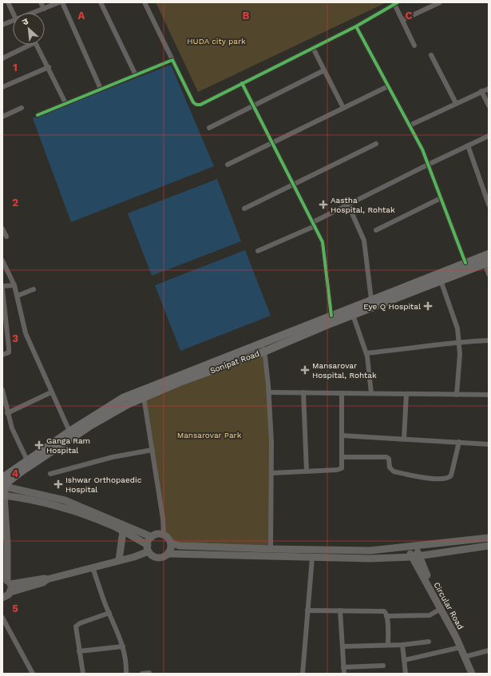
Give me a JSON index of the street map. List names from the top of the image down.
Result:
{
  "streets": {
    "main road": ["Sonipat Road", "Circular Road"]
  },
  "parks": ["HUDA city park", "Mansarovar Park"],
  "places": {
    "health": [
      "Aastha Hospital, Rohtak",
      "Eye Q Hospital",
      "Mansarovar Hospital, Rohtak",
      "Ganga Ram Hospital",
      "Ishwar Orthopaedic Hospital"
    ]
  },
  "north": "top left",
  "grid": {
    "columns": ["A", "B", "C"],
    "rows": [
      "1",
      "2",
      "3",
      "4",
      "5"
    ]
  }
}
